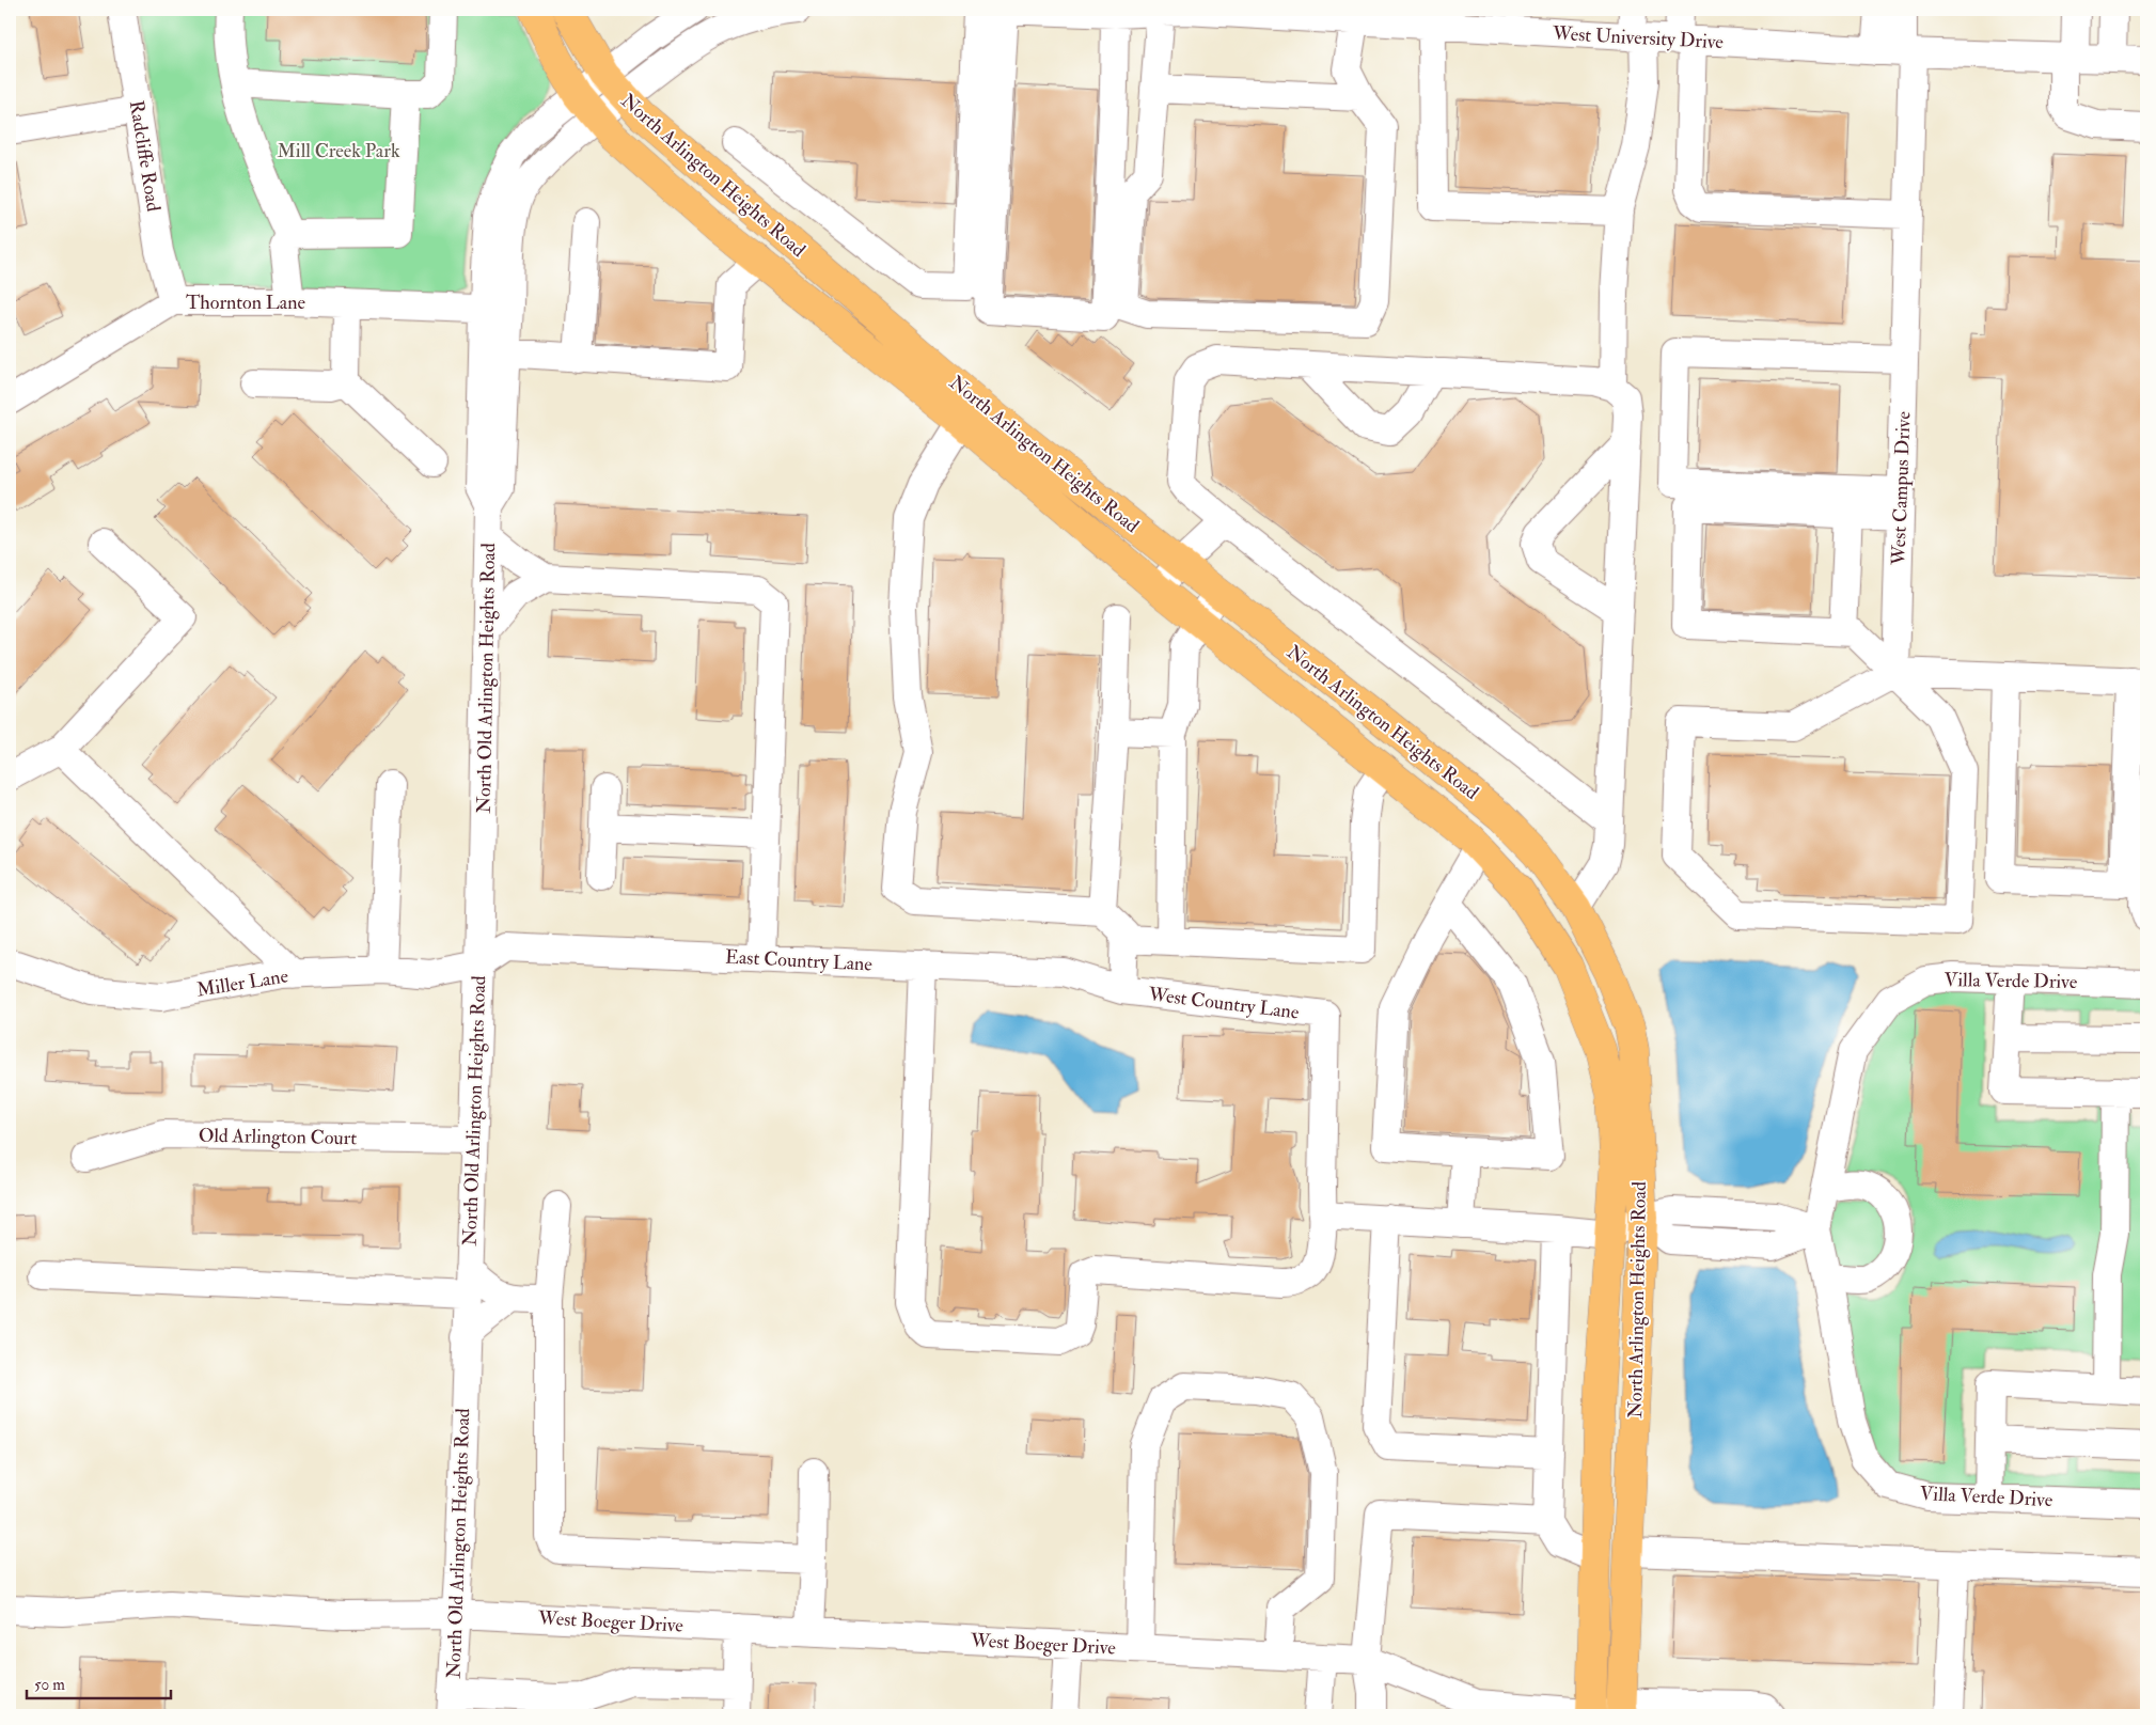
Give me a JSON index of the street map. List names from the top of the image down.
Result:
{
  "streets": {
    "main road": ["North Arlington Heights Road"],
    "street": [
      "West University Drive",
      "Radcliffe Road",
      "Thornton Lane",
      "West Campus Drive",
      "North Old Arlington Heights Road",
      "East Country Lane",
      "Villa Verde Drive",
      "Miller Lane",
      "West Country Lane",
      "Old Arlington Court",
      "West Boeger Drive"
    ]
  },
  "crossings": [
    ["West University Drive", "West Campus Drive"],
    ["Radcliffe Road", "Thornton Lane"],
    ["North Arlington Heights Road", "North Old Arlington Heights Road"],
    ["North Arlington Heights Road", "West Boeger Drive"],
    ["Thornton Lane", "North Old Arlington Heights Road"],
    ["North Old Arlington Heights Road", "East Country Lane"],
    ["North Old Arlington Heights Road", "Miller Lane"],
    ["North Old Arlington Heights Road", "Old Arlington Court"],
    ["North Old Arlington Heights Road", "West Boeger Drive"],
    ["East Country Lane", "Miller Lane"],
    ["East Country Lane", "West Country Lane"]
  ],
  "parks": ["Mill Creek Park"],
  "scale_bar": "50 m"
}
